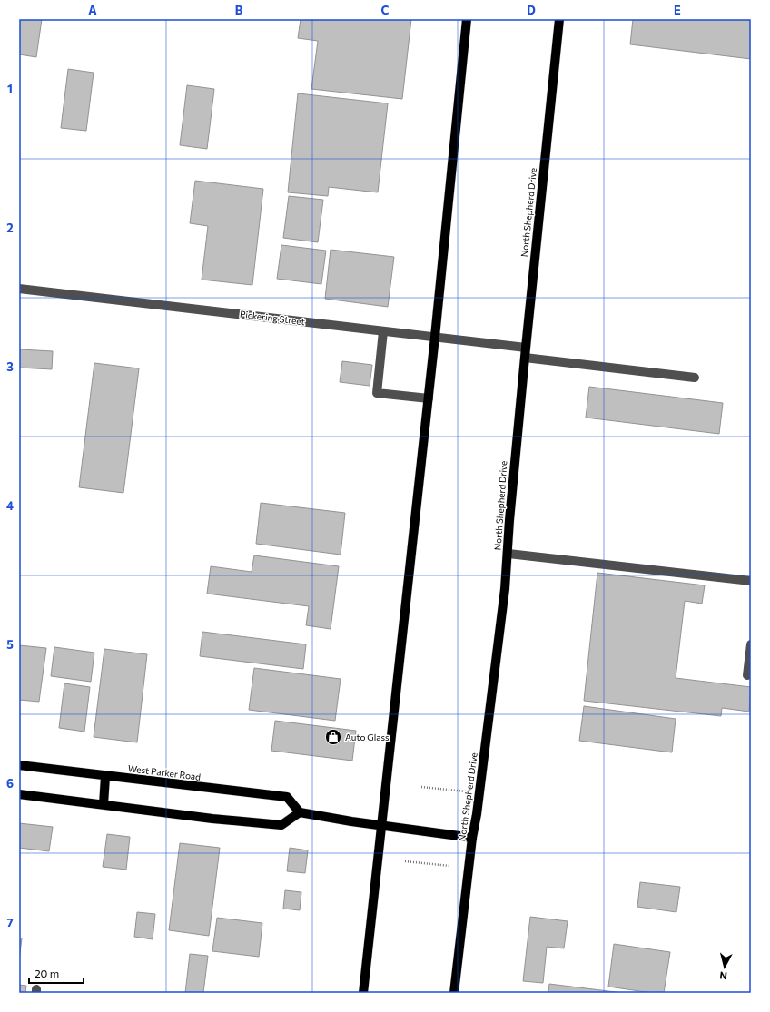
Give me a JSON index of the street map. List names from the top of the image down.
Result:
{
  "streets": {
    "main road": ["North Shepherd Drive", "West Parker Road"],
    "street": ["Pickering Street"]
  },
  "crossings": [
    ["North Shepherd Drive", "Pickering Street"]
  ],
  "places": {
    "shop": ["Auto Glass"]
  },
  "scale_bar": "20 m",
  "north": "bottom",
  "grid": {
    "columns": [
      "A",
      "B",
      "C",
      "D",
      "E"
    ],
    "rows": [
      "1",
      "2",
      "3",
      "4",
      "5",
      "6",
      "7"
    ]
  }
}
